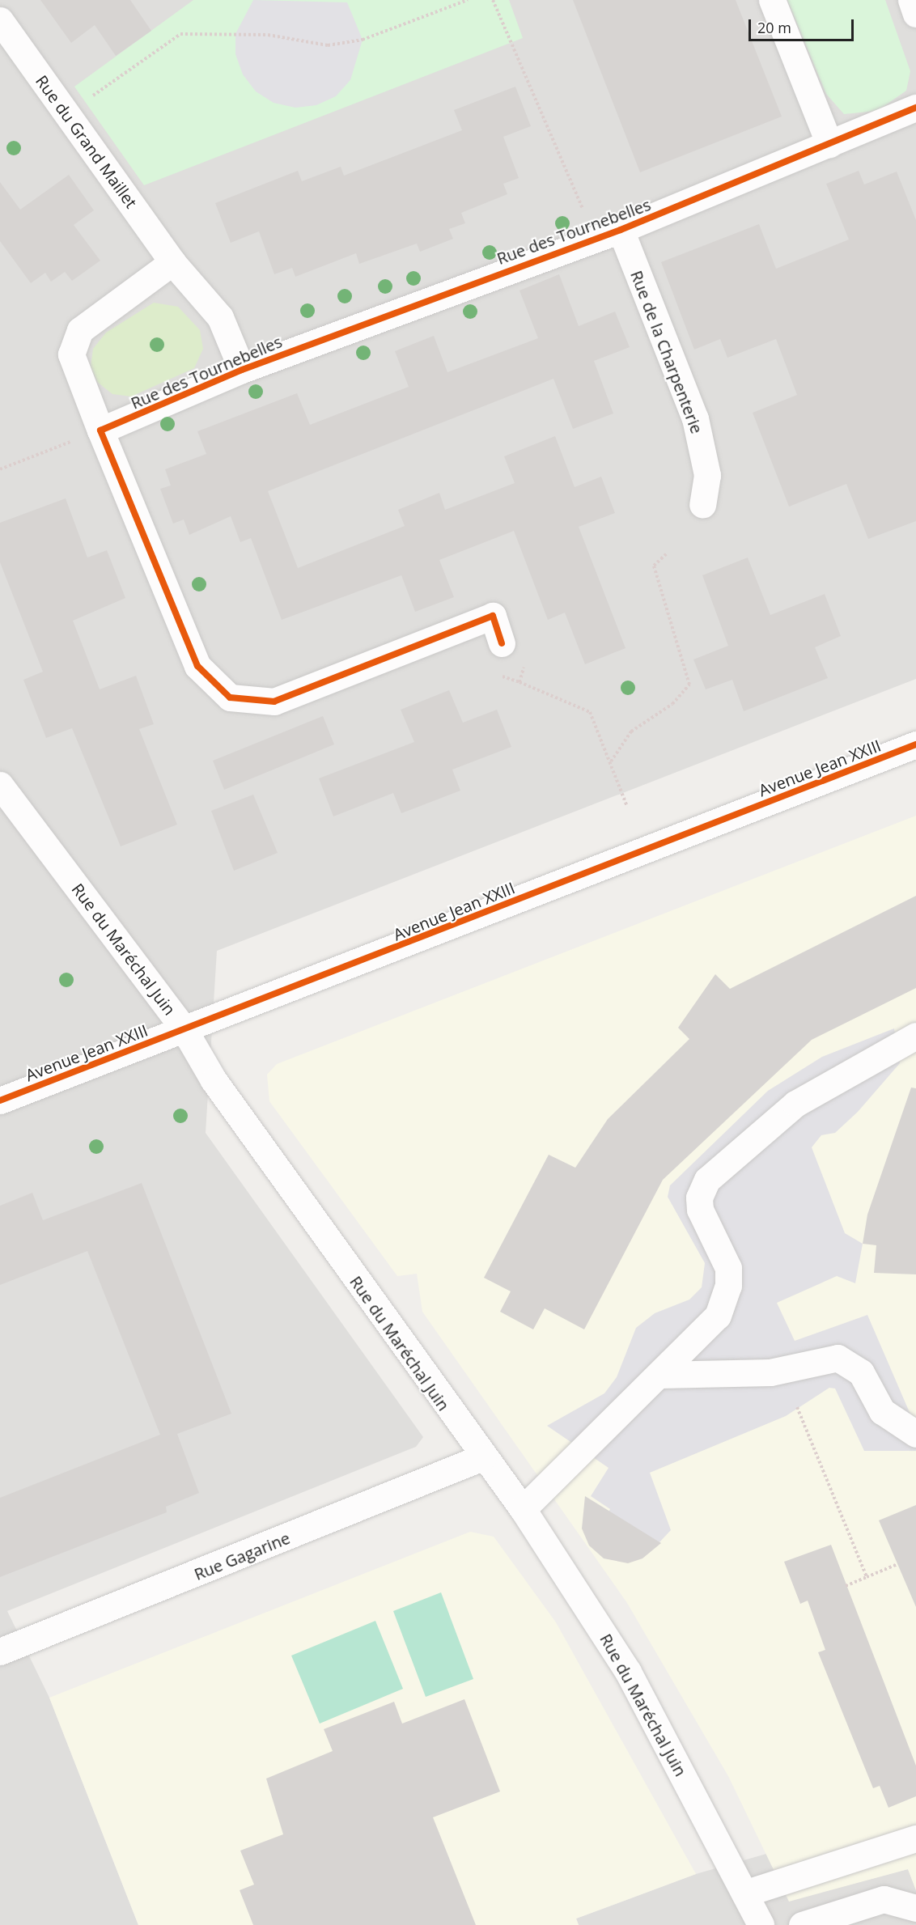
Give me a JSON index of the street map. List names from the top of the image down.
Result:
{
  "streets": {
    "street": [
      "Rue du Grand Maillet",
      "Rue des Tournebelles",
      "Rue de la Charpenterie",
      "Avenue Jean XXIII",
      "Rue du Maréchal Juin",
      "Rue Gagarine"
    ]
  },
  "crossings": [
    ["Rue du Grand Maillet", "Rue des Tournebelles"],
    ["Rue des Tournebelles", "Rue de la Charpenterie"],
    ["Avenue Jean XXIII", "Rue du Maréchal Juin"],
    ["Rue du Maréchal Juin", "Rue Gagarine"]
  ],
  "scale_bar": "20 m"
}
